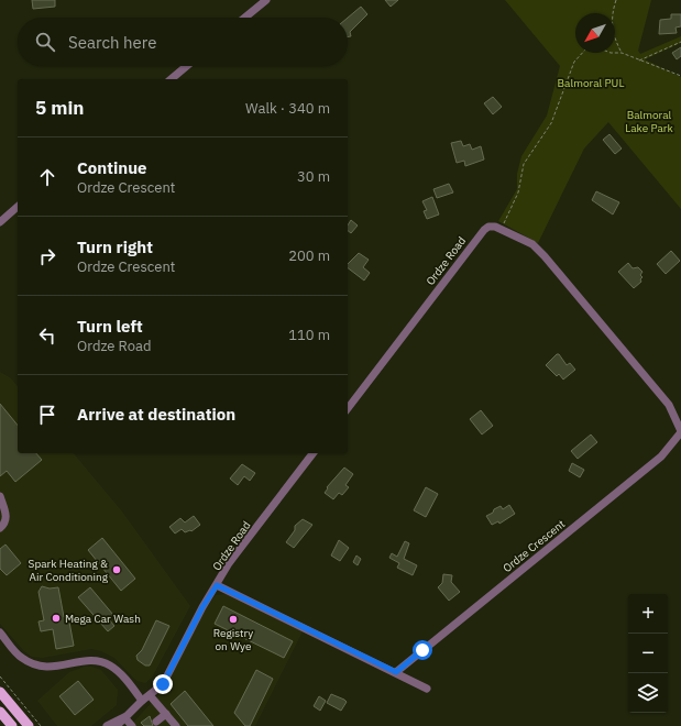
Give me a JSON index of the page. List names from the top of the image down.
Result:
{
  "streets": {
    "street": ["Ordze Road", "Ordze Crescent"]
  },
  "crossings": [
    ["Ordze Road", "Ordze Crescent"]
  ],
  "parks": ["Balmoral PUL", "Balmoral Lake Park"],
  "places": ["Spark Heating & Air Conditioning", "Mega Car Wash", "Registry on Wye"],
  "north": "bottom left",
  "page": {
    "search": "Search here",
    "heading": ["5 min", "Walk · 340 m"],
    "list": [
      ["Continue", "Ordze Crescent", "30 m"],
      ["Turn right", "Ordze Crescent", "200 m"],
      ["Turn left", "Ordze Road", "110 m"],
      "Arrive at destination"
    ],
    "map_buttons": ["+", "−"]
  }
}
